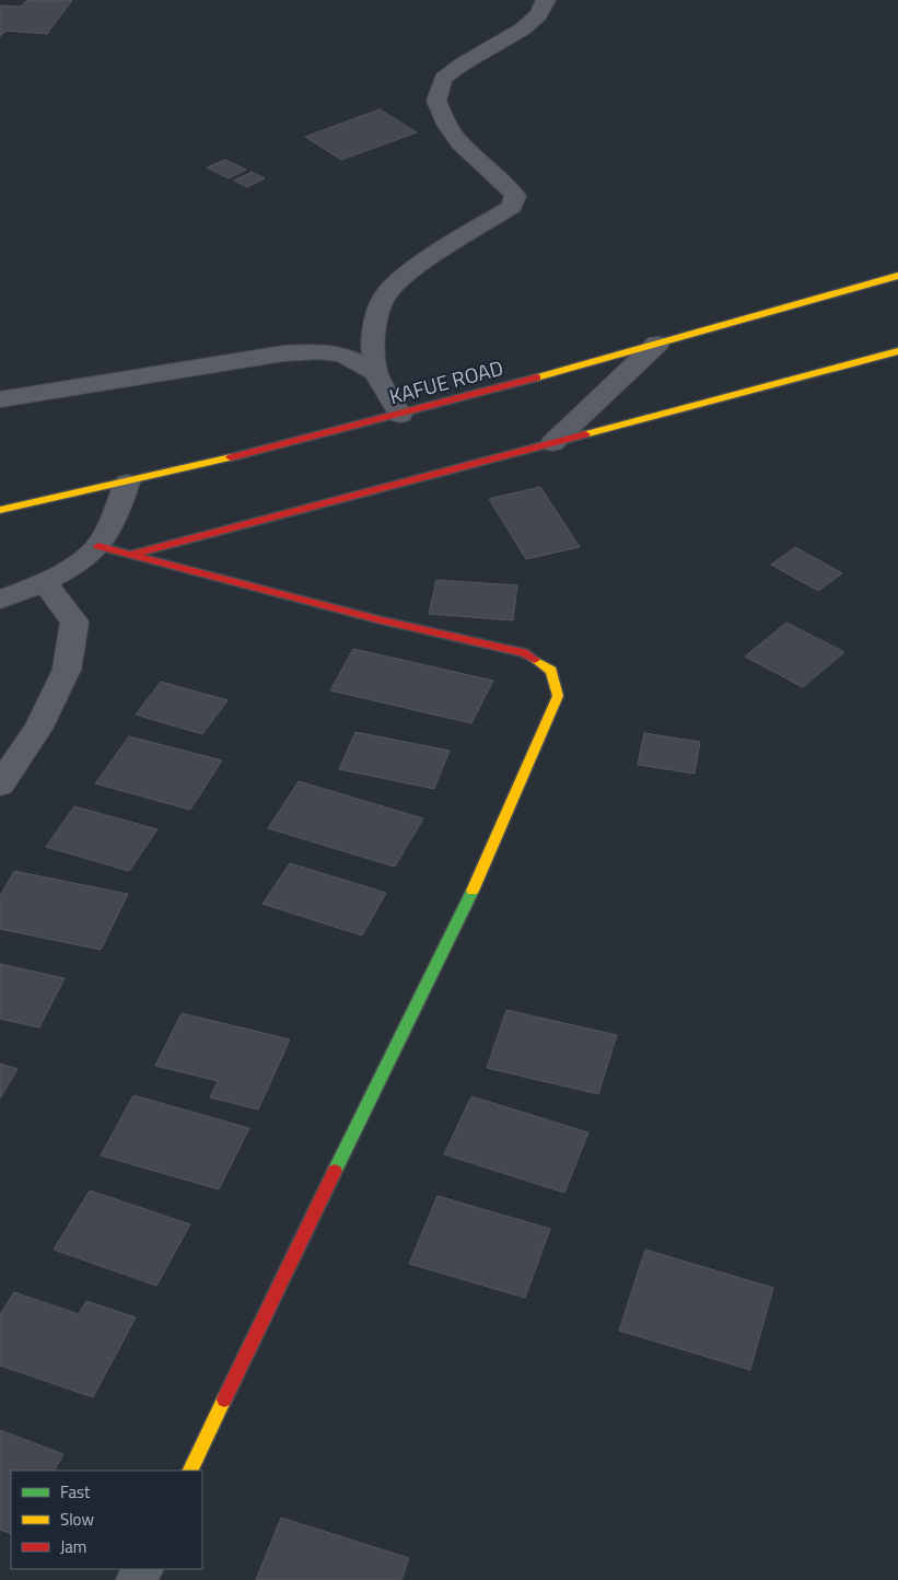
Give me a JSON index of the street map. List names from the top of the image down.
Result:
{
  "streets": {
    "main road": ["KAFUE ROAD"]
  },
  "legend": ["Fast", "Slow", "Jam"]
}
